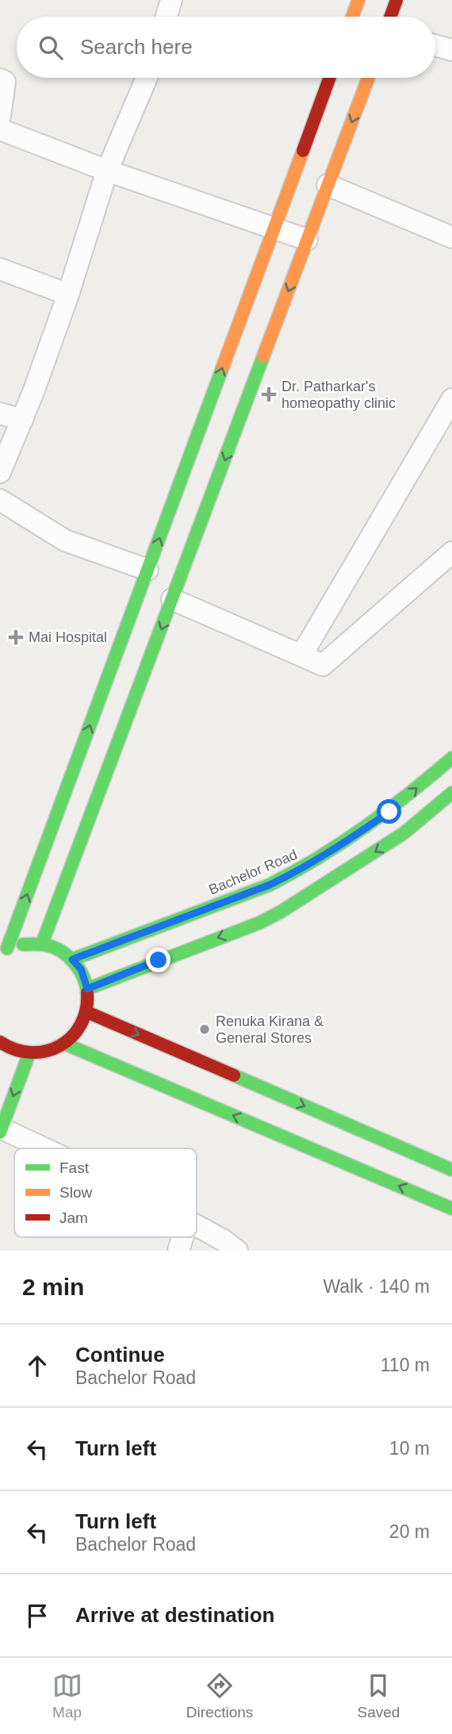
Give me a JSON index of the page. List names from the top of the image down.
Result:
{
  "streets": {
    "main road": ["Bachelor Road"]
  },
  "places": {
    "health": ["Dr. Patharkar's homeopathy clinic", "Mai Hospital"],
    "other": ["Renuka Kirana & General Stores"]
  },
  "legend": ["Fast", "Slow", "Jam"],
  "page": {
    "search": "Search here",
    "heading": ["2 min", "Walk · 140 m"],
    "list": [
      ["Continue", "Bachelor Road", "110 m"],
      ["Turn left", "10 m"],
      ["Turn left", "Bachelor Road", "20 m"],
      "Arrive at destination"
    ],
    "nav": ["Map", "Directions", "Saved"]
  }
}
